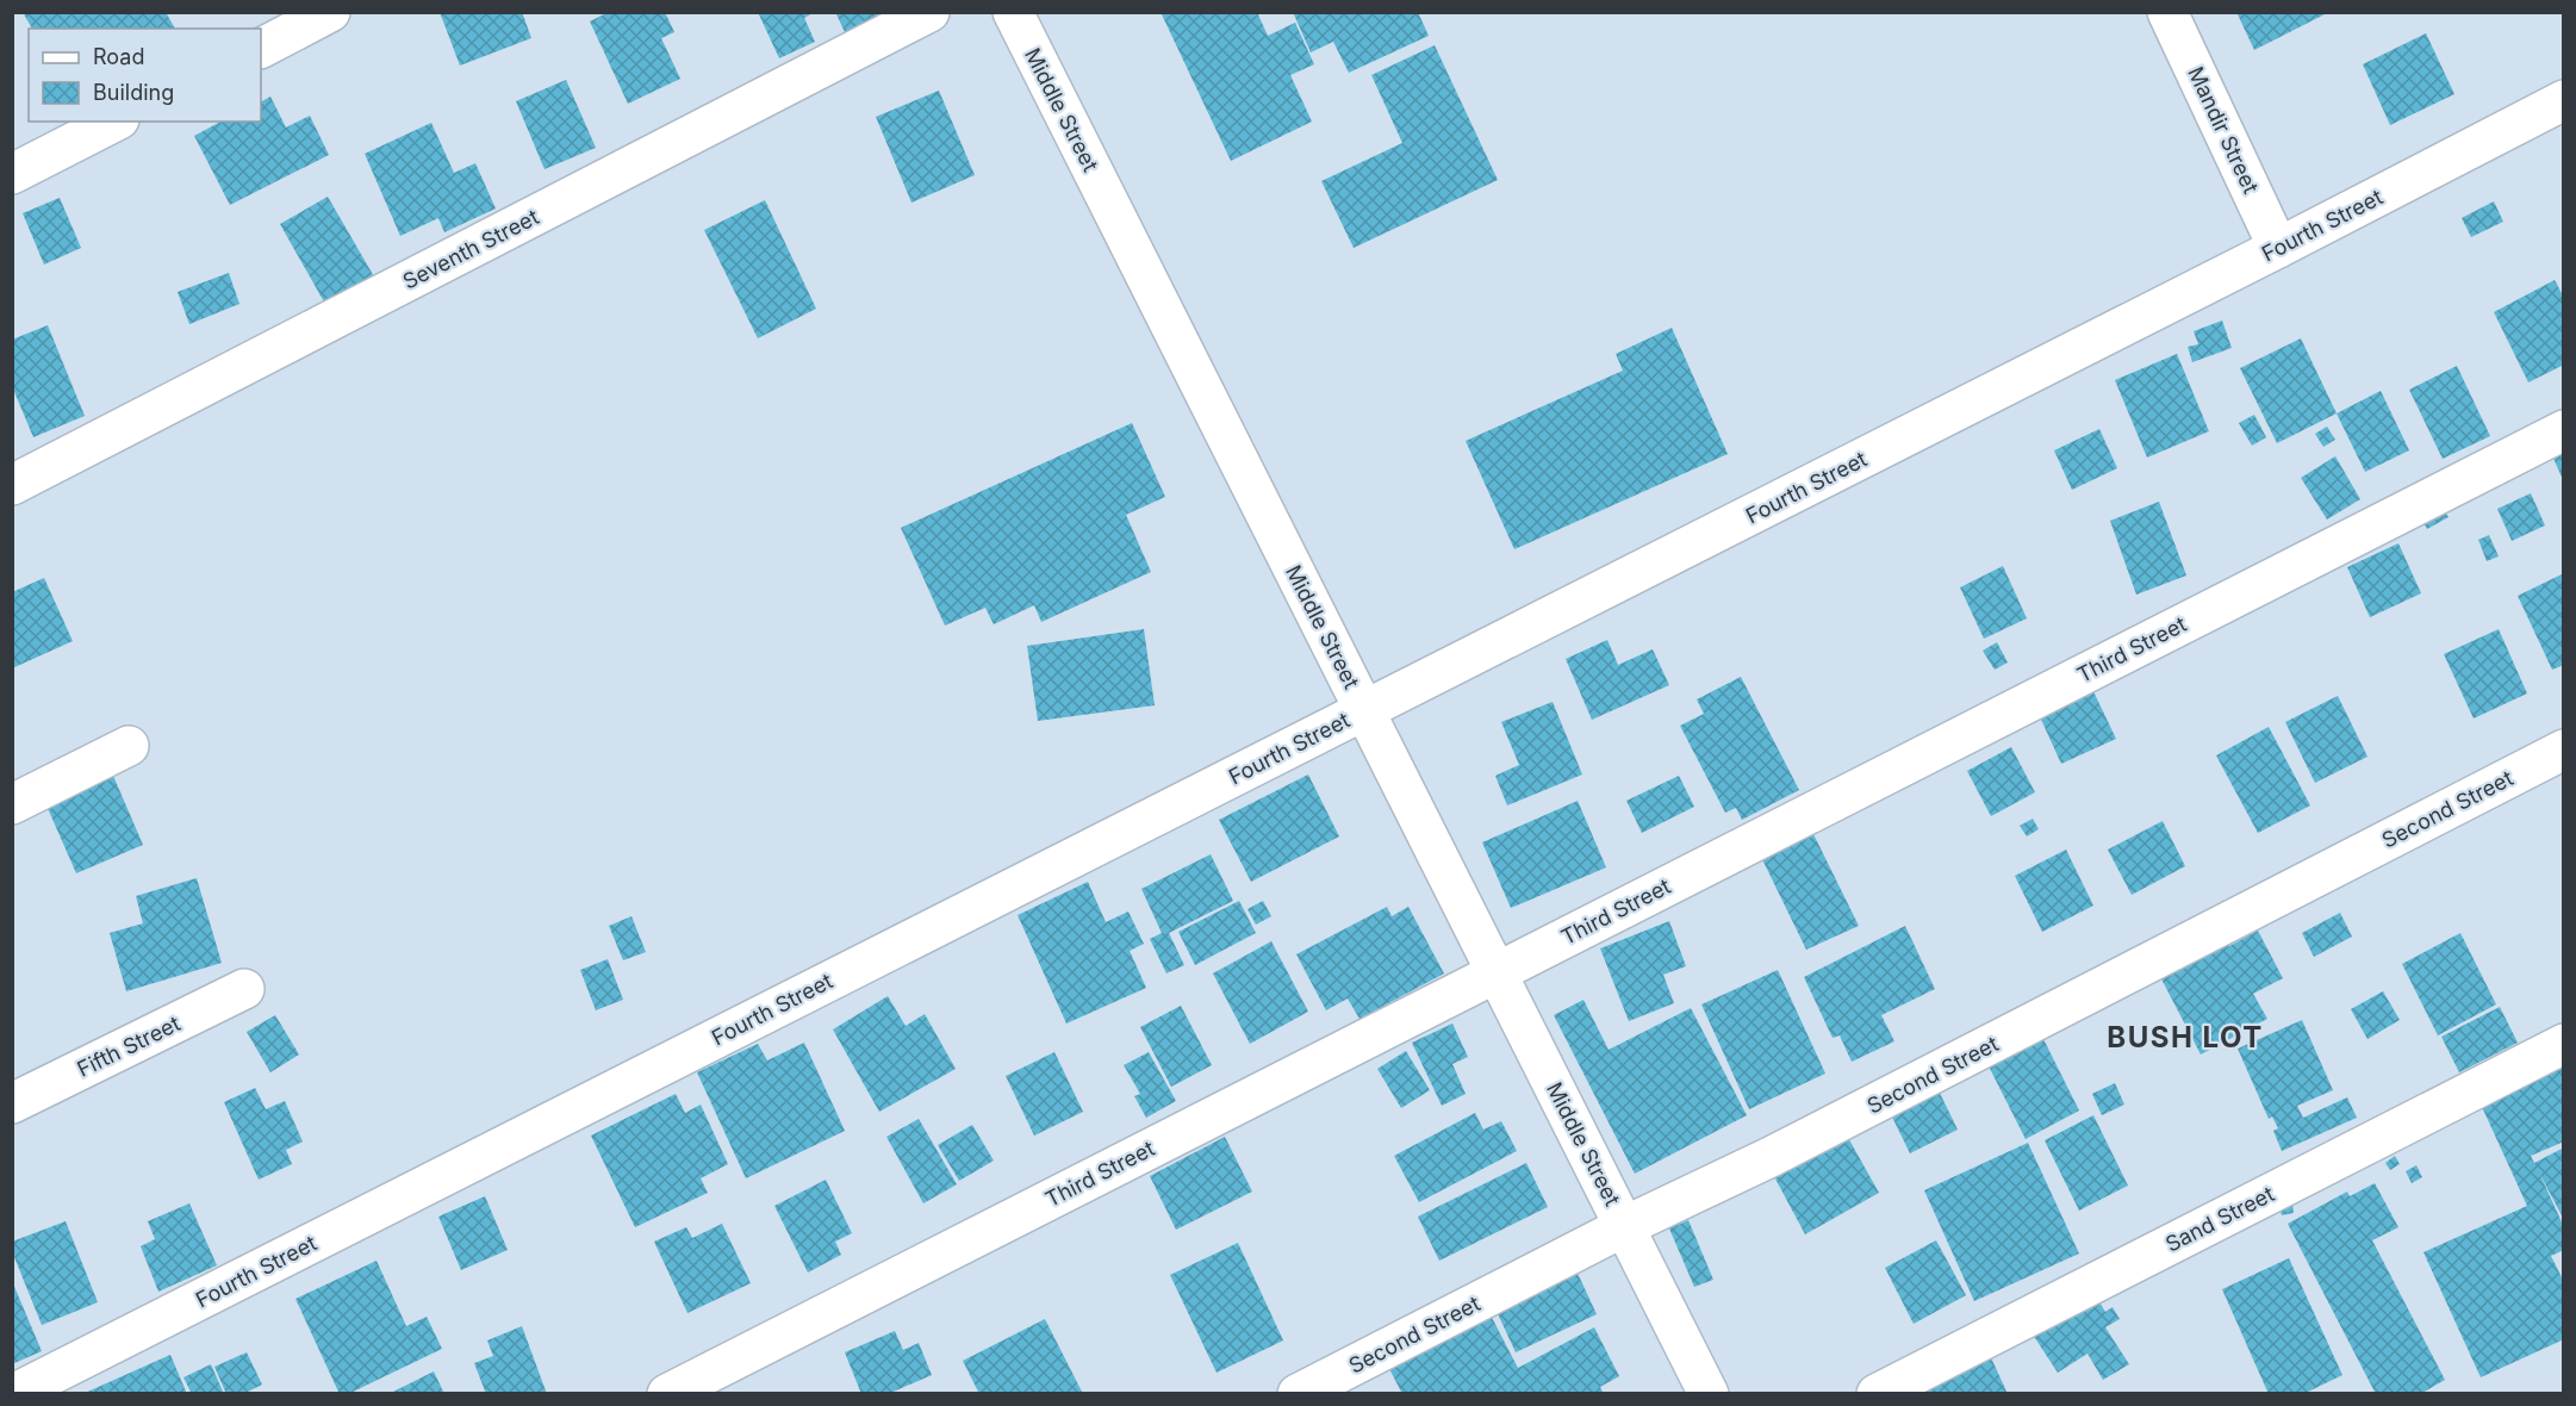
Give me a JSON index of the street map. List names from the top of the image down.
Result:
{
  "streets": {
    "street": [
      "Middle Street",
      "Mandir Street",
      "Fourth Street",
      "Seventh Street",
      "Third Street",
      "Second Street",
      "Fifth Street",
      "Sand Street"
    ]
  },
  "crossings": [
    ["Middle Street", "Fourth Street"],
    ["Middle Street", "Third Street"],
    ["Middle Street", "Second Street"],
    ["Mandir Street", "Fourth Street"]
  ],
  "districts": ["BUSH LOT"],
  "legend": ["Road", "Building"]
}
